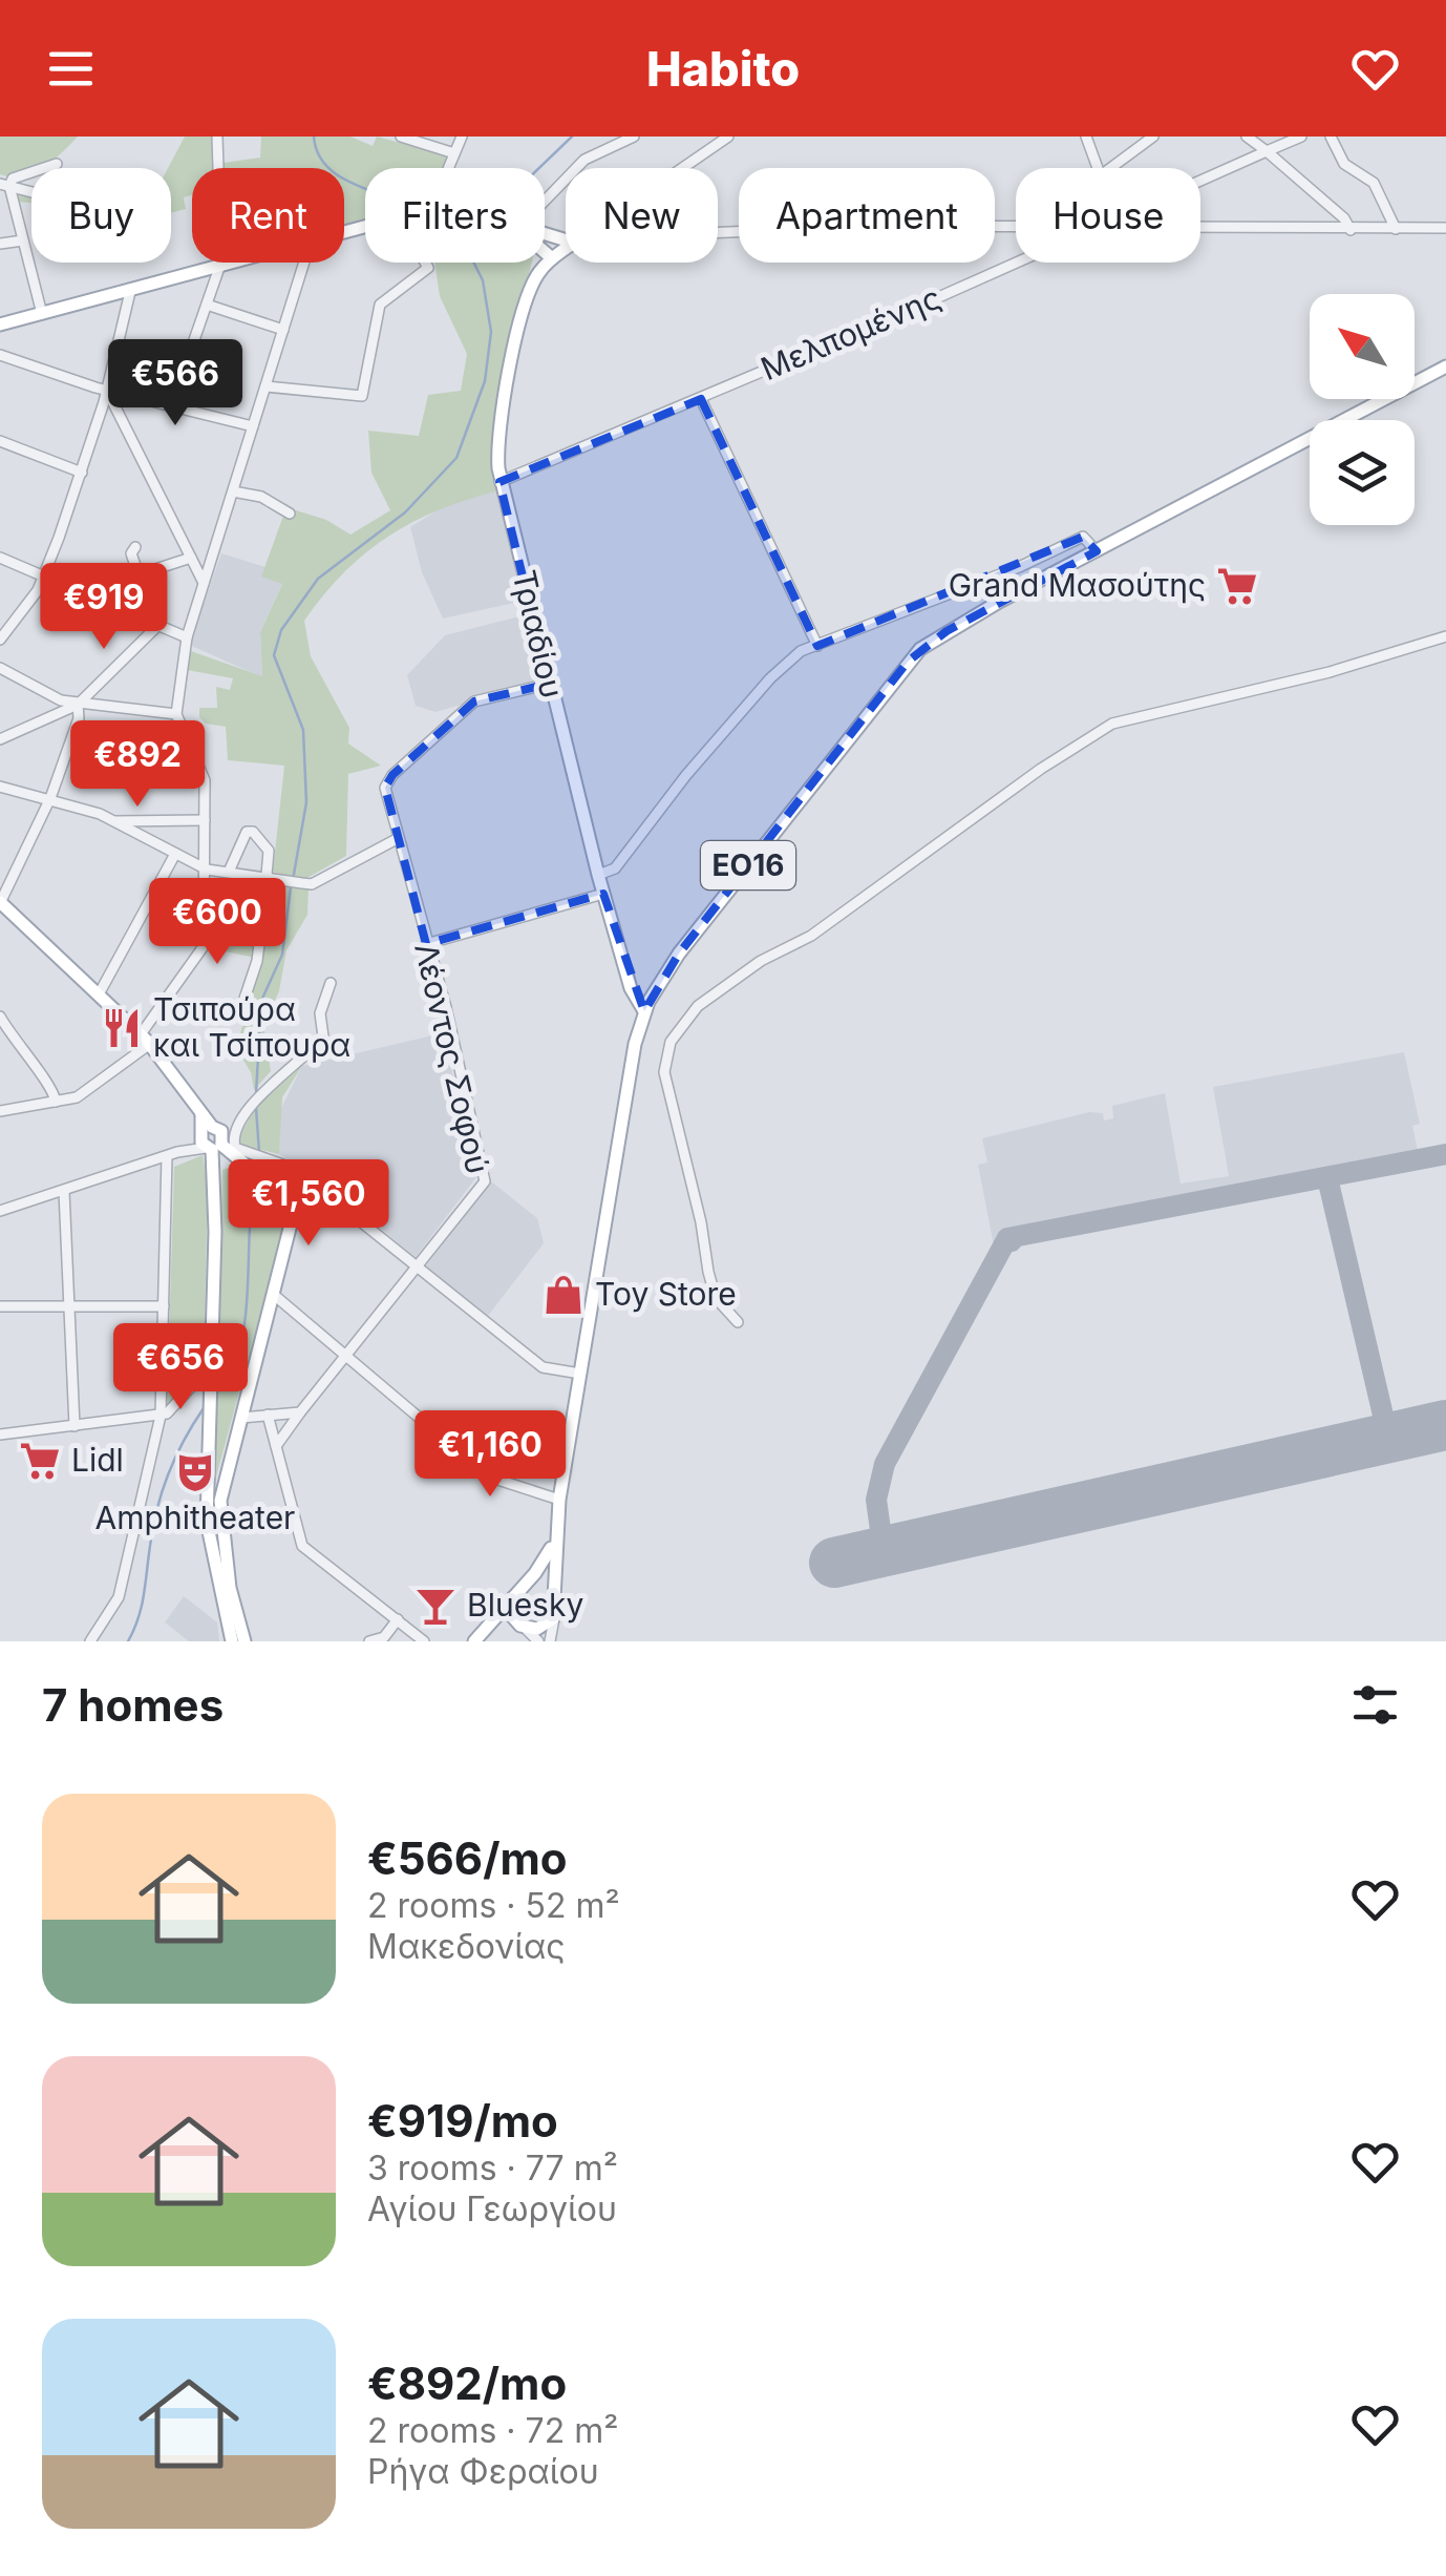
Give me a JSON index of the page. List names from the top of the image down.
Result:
{
  "streets": {
    "main road": ["Τριαδίου", "ΕΟ16"],
    "street": ["Μελπομένης", "Λέοντος Σοφού"]
  },
  "crossings": [
    ["Μελπομένης", "Τριαδίου"],
    ["Τριαδίου", "ΕΟ16"],
    ["Τριαδίου", "Λέοντος Σοφού"]
  ],
  "places": {
    "supermarket": ["Grand Μασούτης", "Lidl"],
    "restaurant": ["Τσιπούρα και Τσίπουρα"],
    "shop": ["Toy Store"],
    "theatre": ["Amphitheater"],
    "bar": ["Bluesky"]
  },
  "north": "top left",
  "page": {
    "header": "Habito",
    "chip": [
      "Buy",
      "Rent",
      "Filters",
      "New",
      "Apartment",
      "House"
    ],
    "price": [
      "€566",
      "€919",
      "€892",
      "€600",
      "€1,560",
      "€656",
      "€1,160"
    ],
    "heading": "7 homes",
    "list": [
      {
        "name": "€566/mo",
        "note": "2 rooms · 52 m² · Μακεδονίας"
      },
      {
        "name": "€919/mo",
        "note": "3 rooms · 77 m² · Αγίου Γεωργίου"
      },
      {
        "name": "€892/mo",
        "note": "2 rooms · 72 m² · Ρήγα Φεραίου"
      }
    ]
  }
}
